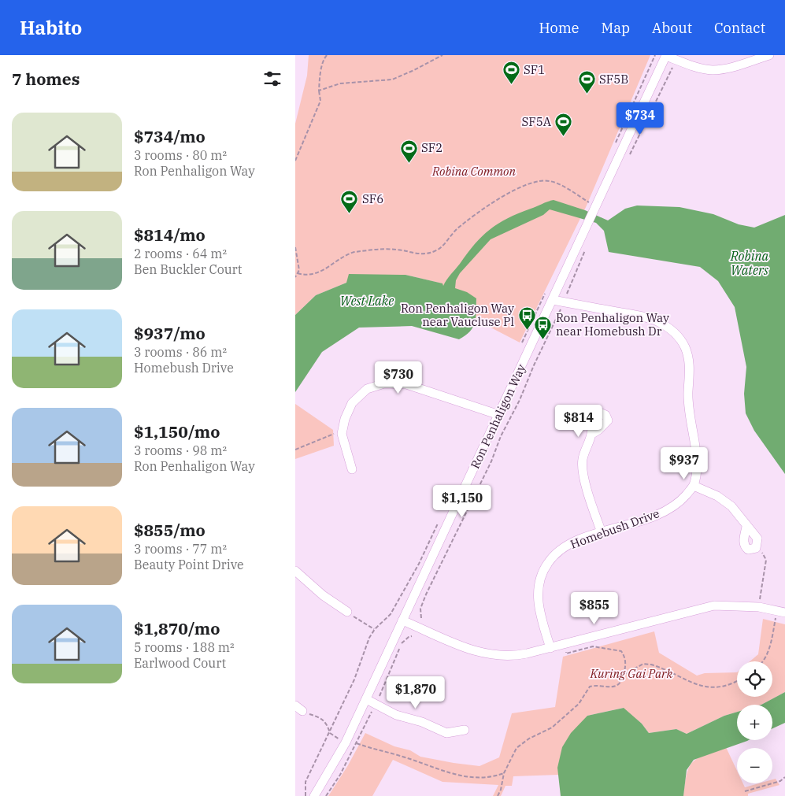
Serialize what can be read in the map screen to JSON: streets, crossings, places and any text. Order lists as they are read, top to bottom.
{
  "streets": {
    "street": ["Ron Penhaligon Way", "Homebush Drive"]
  },
  "water": ["Robina Waters", "West Lake"],
  "parks": ["Robina Common", "Kuring Gai Park"],
  "places": {
    "sports": [
      "SF1",
      "SF5B",
      "SF5A",
      "SF2",
      "SF6"
    ],
    "bus stop": ["Ron Penhaligon Way near Vaucluse Pl", "Ron Penhaligon Way near Homebush Dr"]
  },
  "page": {
    "header": "Habito",
    "nav": [
      "Home",
      "Map",
      "About",
      "Contact"
    ],
    "heading": "7 homes",
    "list": [
      {
        "name": "$734/mo",
        "note": "3 rooms · 80 m² · Ron Penhaligon Way"
      },
      {
        "name": "$814/mo",
        "note": "2 rooms · 64 m² · Ben Buckler Court"
      },
      {
        "name": "$937/mo",
        "note": "3 rooms · 86 m² · Homebush Drive"
      },
      {
        "name": "$1,150/mo",
        "note": "3 rooms · 98 m² · Ron Penhaligon Way"
      },
      {
        "name": "$855/mo",
        "note": "3 rooms · 77 m² · Beauty Point Drive"
      },
      {
        "name": "$1,870/mo",
        "note": "5 rooms · 188 m² · Earlwood Court"
      }
    ],
    "price": [
      "$734",
      "$730",
      "$814",
      "$937",
      "$1,150",
      "$855",
      "$1,870"
    ],
    "map_buttons": ["+", "−"]
  }
}
